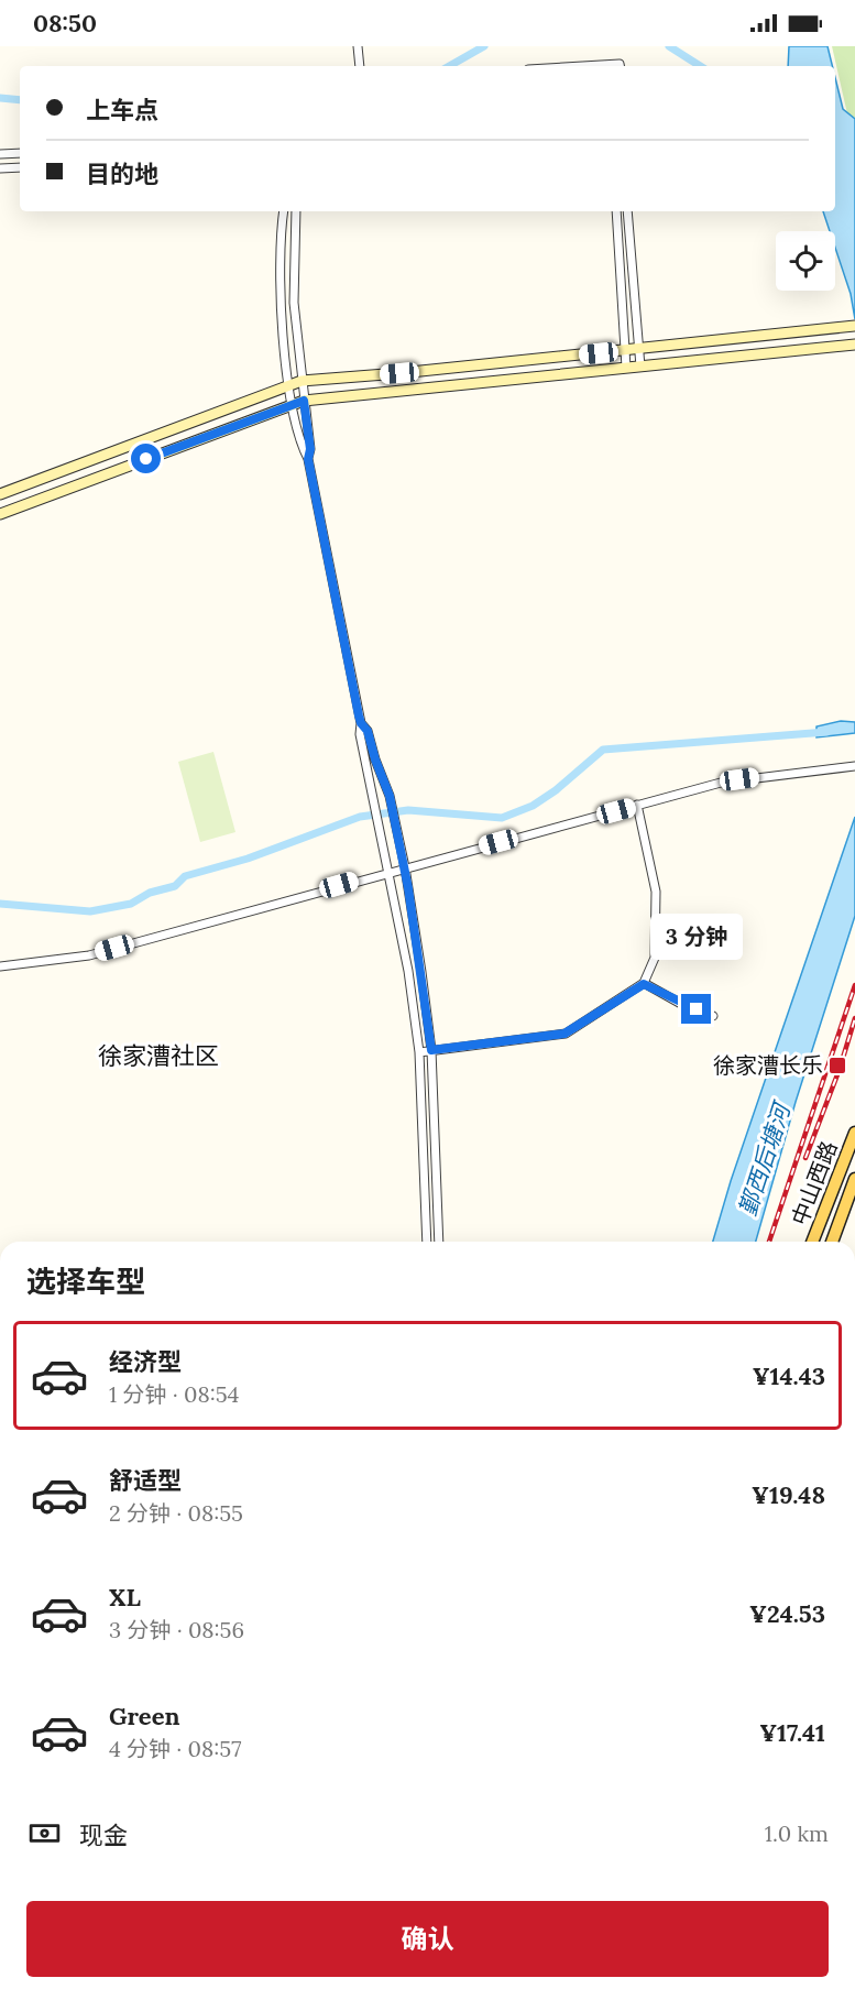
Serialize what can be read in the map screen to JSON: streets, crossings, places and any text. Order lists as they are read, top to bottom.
{
  "streets": {
    "main road": ["中山西路"]
  },
  "districts": ["徐家漕社区"],
  "water": ["鄞西后塘河"],
  "places": {
    "transit": ["徐家漕长乐"]
  },
  "page": {
    "status": "08:50",
    "banner": ["上车点", "目的地"],
    "bubble": "3 分钟",
    "heading": "选择车型",
    "list": [
      {
        "name": "经济型",
        "note": "1 分钟 · 08:54",
        "value": "¥14.43"
      },
      {
        "name": "舒适型",
        "note": "2 分钟 · 08:55",
        "value": "¥19.48"
      },
      {
        "name": "XL",
        "note": "3 分钟 · 08:56",
        "value": "¥24.53"
      },
      {
        "name": "Green",
        "note": "4 分钟 · 08:57",
        "value": "¥17.41"
      }
    ],
    "pay": ["现金", "1.0 km"],
    "buttons": "确认"
  }
}
